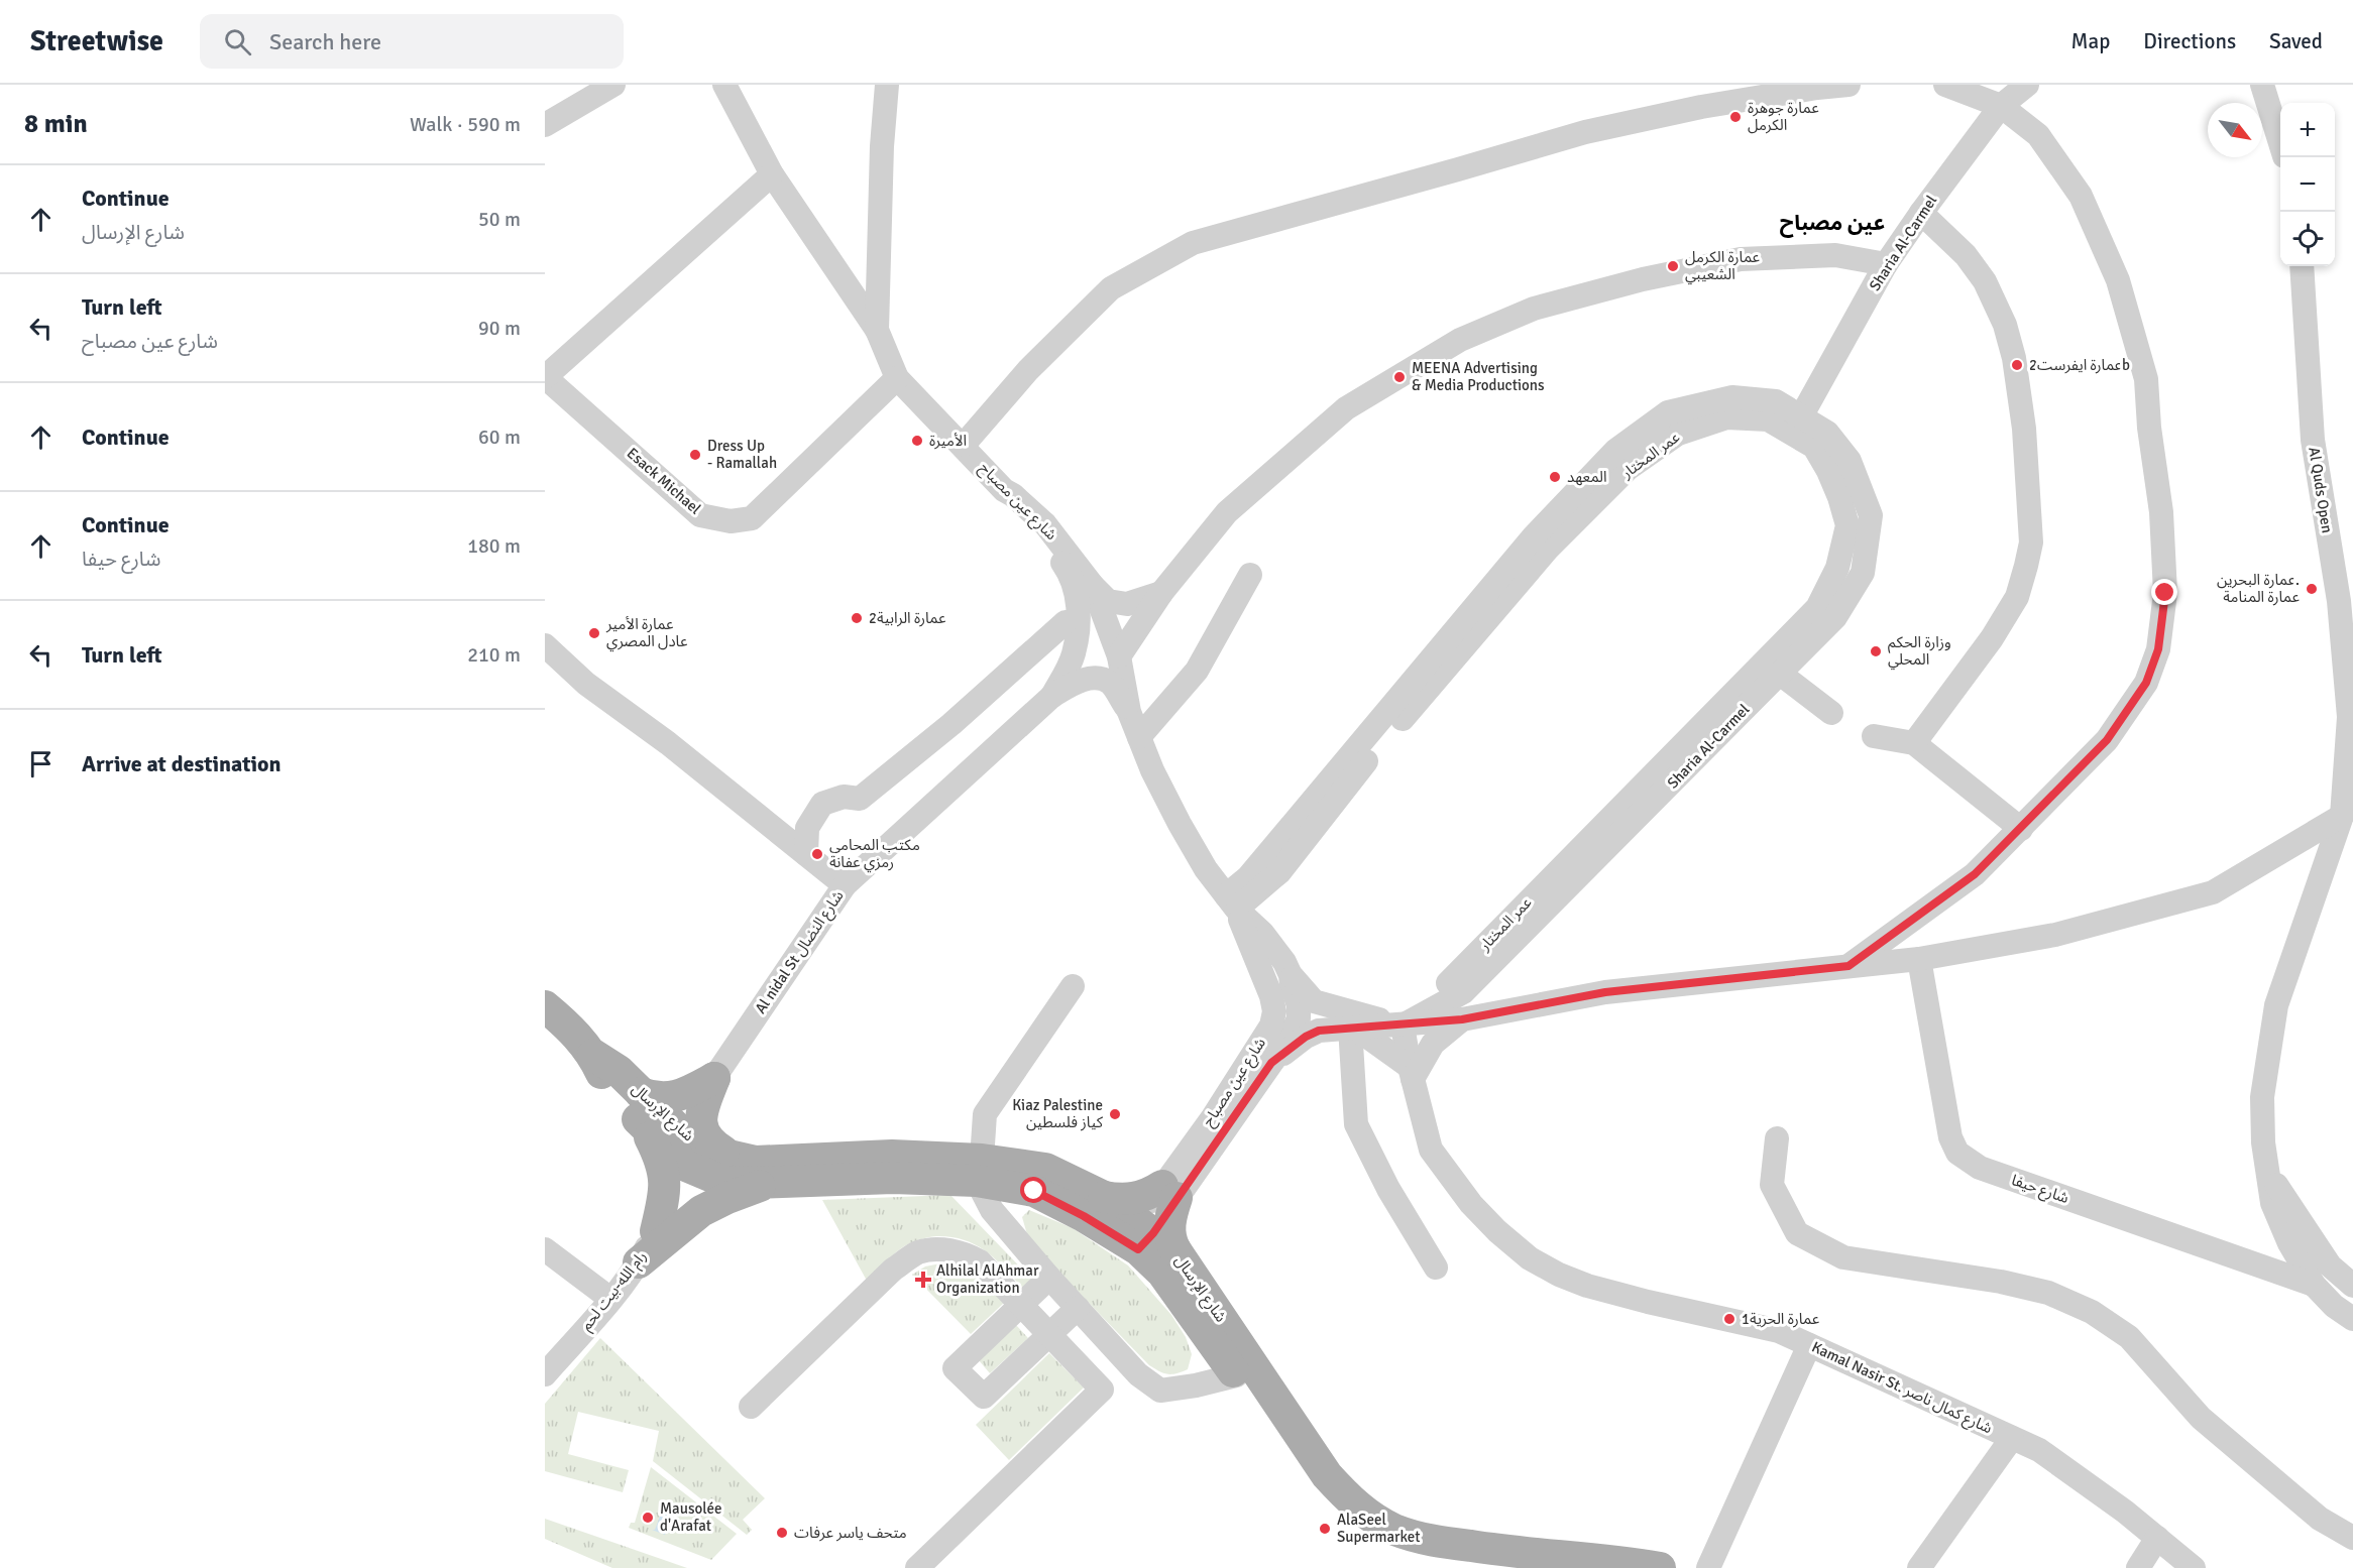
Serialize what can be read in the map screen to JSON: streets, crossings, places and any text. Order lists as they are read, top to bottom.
{
  "streets": {
    "main road": ["شارع الإرسال"],
    "street": [
      "Sharia Al-Carmel",
      "عمر المختار",
      "Esack Michael",
      "Al Quds Open",
      "شارع عين مصباح",
      "Al nidal St شارع النضال",
      "شارع حيفا",
      "رام الله-بيت لحم",
      "Kamal Nasir St. شارع كمال ناصر"
    ]
  },
  "crossings": [
    ["Sharia Al-Carmel", "عمر المختار"],
    ["Sharia Al-Carmel", "شارع عين مصباح"],
    ["Sharia Al-Carmel", "Kamal Nasir St. شارع كمال ناصر"],
    ["عمر المختار", "شارع عين مصباح"],
    ["عمر المختار", "Kamal Nasir St. شارع كمال ناصر"],
    ["Esack Michael", "شارع عين مصباح"],
    ["Al Quds Open", "شارع حيفا"],
    ["شارع عين مصباح", "شارع الإرسال"],
    ["Al nidal St شارع النضال", "شارع الإرسال"],
    ["شارع الإرسال", "رام الله-بيت لحم"]
  ],
  "districts": ["عين مصباح"],
  "places": {
    "other": [
      "عمارة جوهرة الكرمل",
      "عمارة الكرمل الشعيبي",
      "عمارة ايفرست2b",
      "MEENA Advertising & Media Productions",
      "الأميرة",
      "Dress Up - Ramallah",
      "المعهد",
      "عمارة البحرين. عمارة المنامة",
      "عمارة الرابية2",
      "عمارة الأمير عادل المصري",
      "وزارة الحكم المحلي",
      "مكتب المحامي رمزي عفانة",
      "Kiaz Palestine كياز فلسطين",
      "عمارة الحرية1",
      "Mausolée d'Arafat",
      "AlaSeel Supermarket",
      "متحف ياسر عرفات"
    ],
    "health": ["Alhilal AlAhmar Organization"]
  },
  "north": "bottom right",
  "page": {
    "header": "Streetwise",
    "search": "Search here",
    "nav": ["Map", "Directions", "Saved"],
    "heading": ["8 min", "Walk · 590 m"],
    "map_buttons": ["+", "−"],
    "list": [
      ["Continue", "شارع الإرسال", "50 m"],
      ["Turn left", "شارع عين مصباح", "90 m"],
      ["Continue", "60 m"],
      ["Continue", "شارع حيفا", "180 m"],
      ["Turn left", "210 m"],
      "Arrive at destination"
    ]
  }
}
